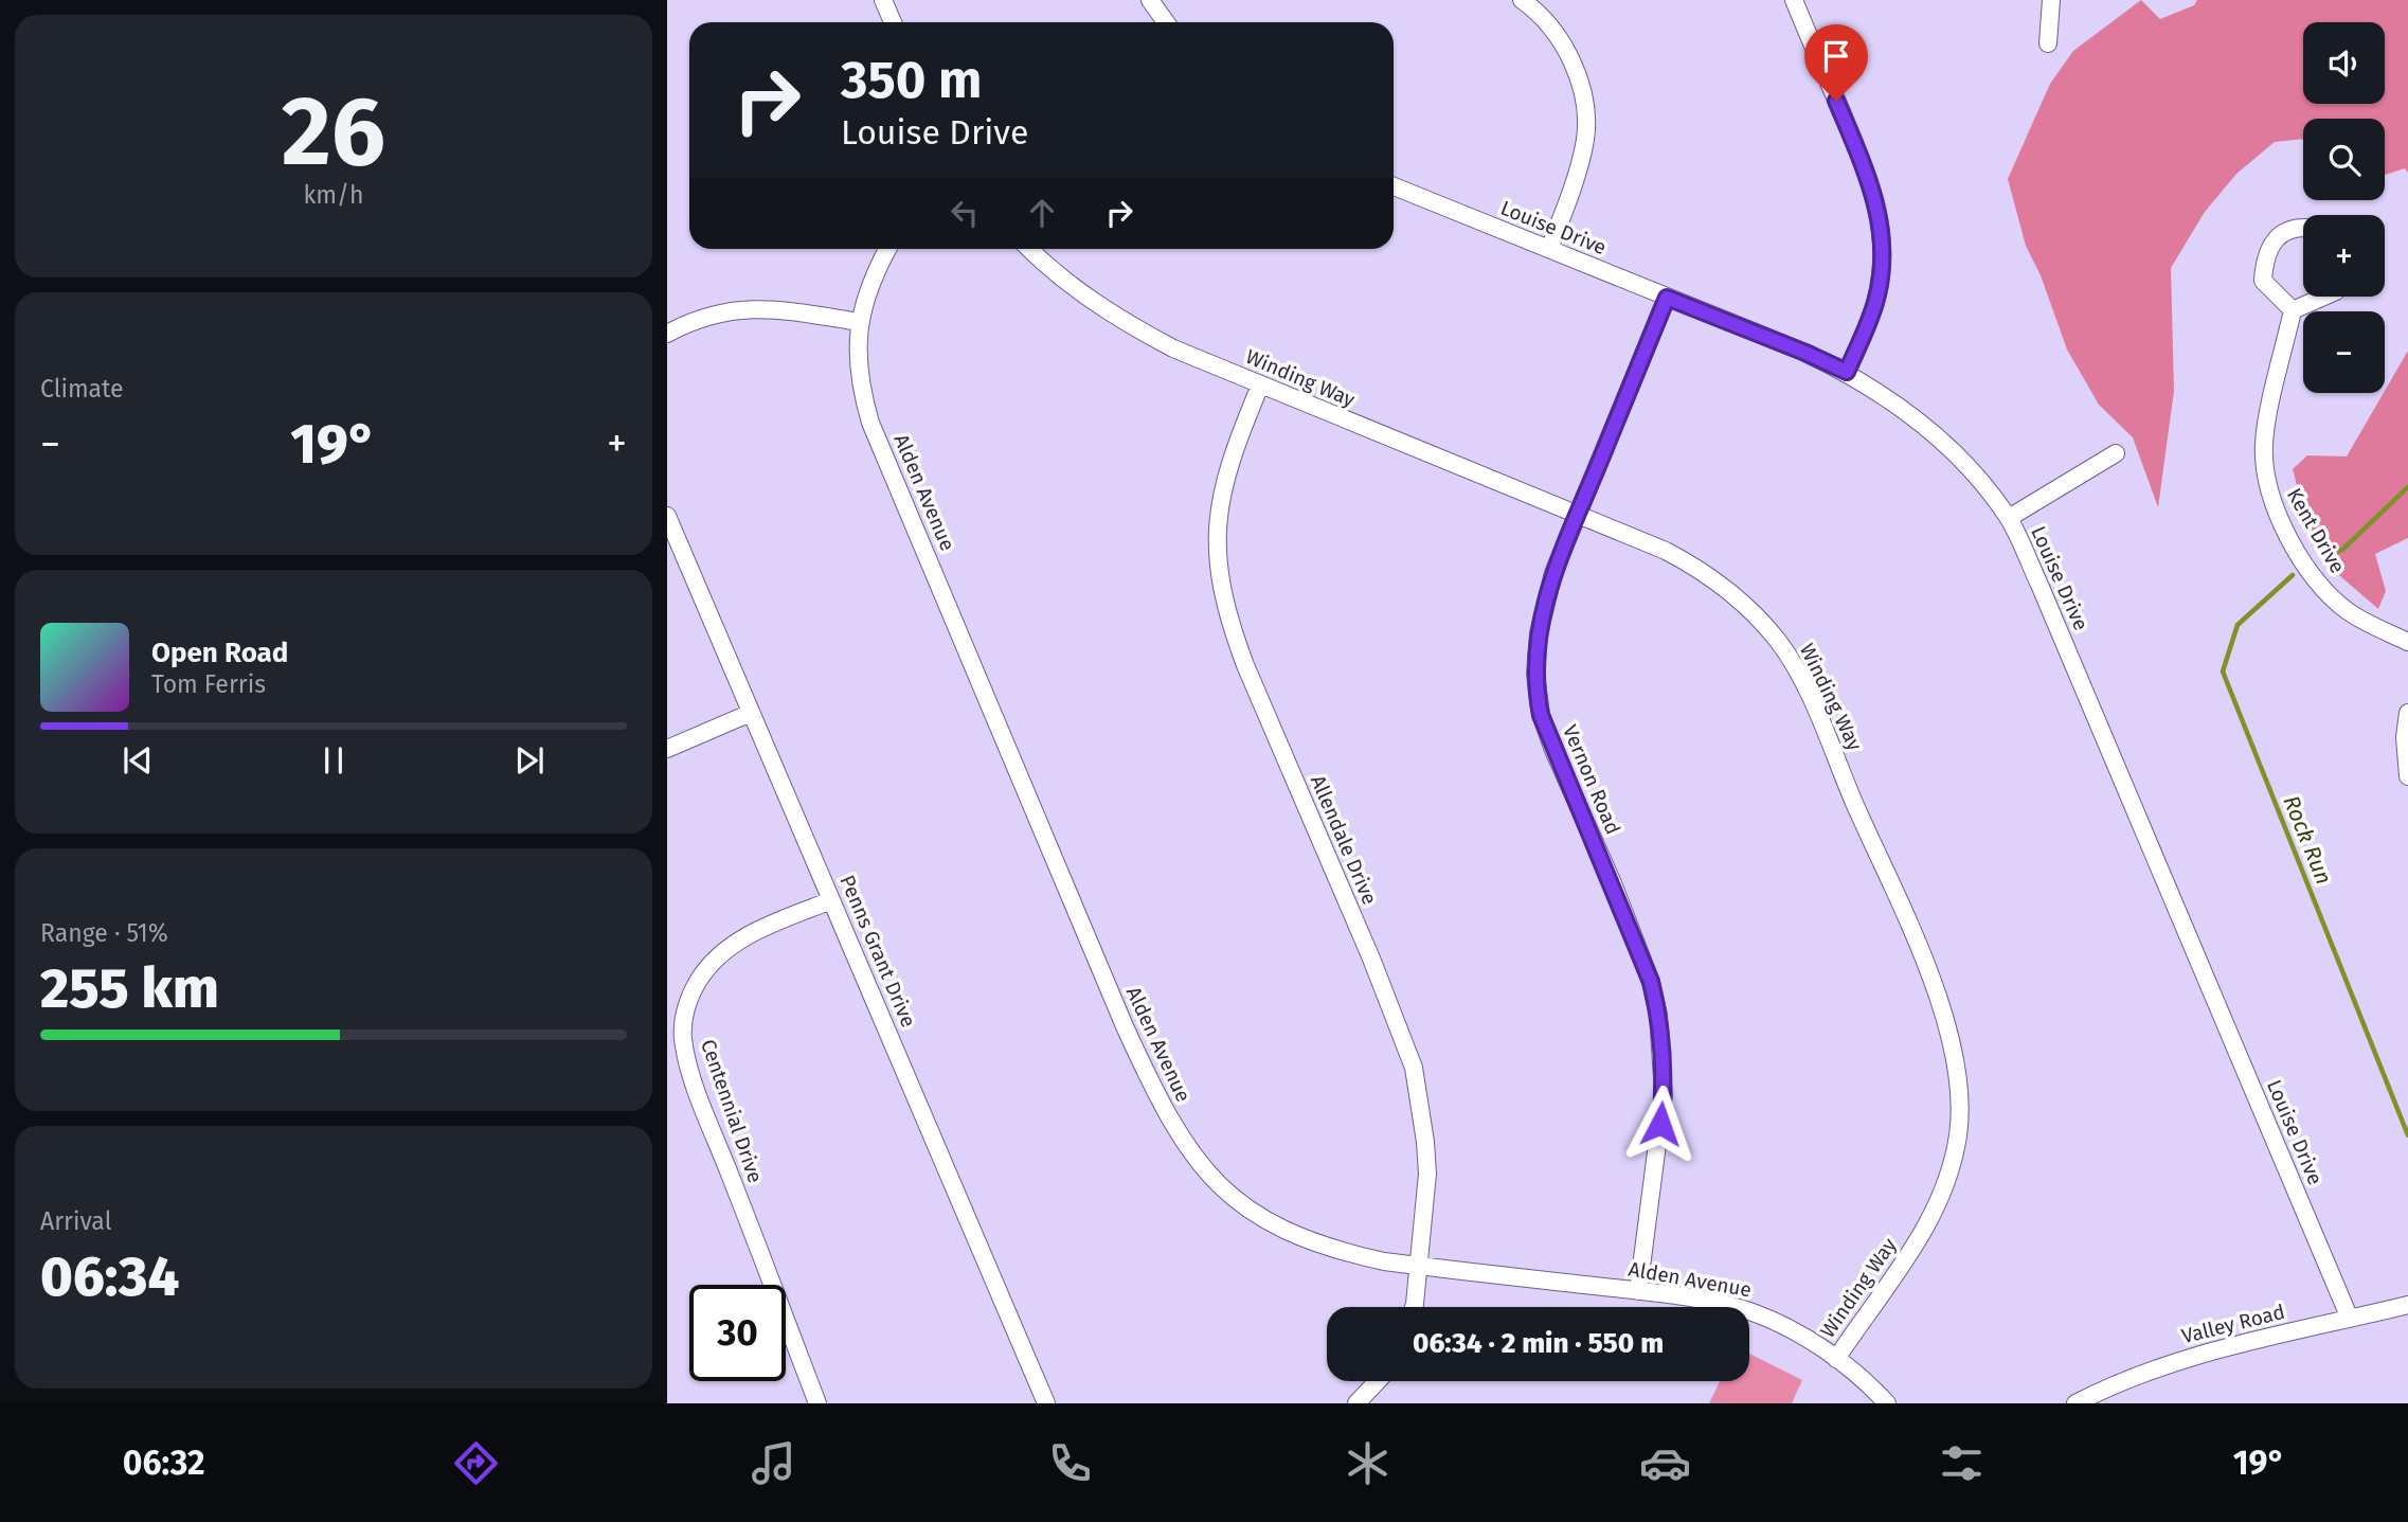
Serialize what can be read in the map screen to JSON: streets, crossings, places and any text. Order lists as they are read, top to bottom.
{
  "streets": {
    "street": [
      "Louise Drive",
      "Winding Way",
      "Alden Avenue",
      "Kent Drive",
      "Vernon Road",
      "Allendale Drive",
      "Penns Grant Drive",
      "Centennial Drive",
      "Valley Road"
    ]
  },
  "crossings": [
    ["Louise Drive", "Vernon Road"],
    ["Louise Drive", "Valley Road"],
    ["Winding Way", "Alden Avenue"],
    ["Winding Way", "Vernon Road"],
    ["Winding Way", "Allendale Drive"],
    ["Alden Avenue", "Vernon Road"],
    ["Alden Avenue", "Allendale Drive"],
    ["Penns Grant Drive", "Centennial Drive"]
  ],
  "water": ["Rock Run"],
  "page": {
    "tile": [
      ["26", "km/h"],
      "Climate",
      ["Range · 51%", "255 km"],
      ["Arrival", "06:34"]
    ],
    "map_buttons": ["+", "−"],
    "turn": ["350 m", "Louise Drive"],
    "heat": ["−", "19°", "+"],
    "song": ["Open Road", "Tom Ferris"],
    "limit": "30",
    "trip": "06:34 · 2 min · 550 m",
    "tabs": ["06:32", "19°"]
  }
}
